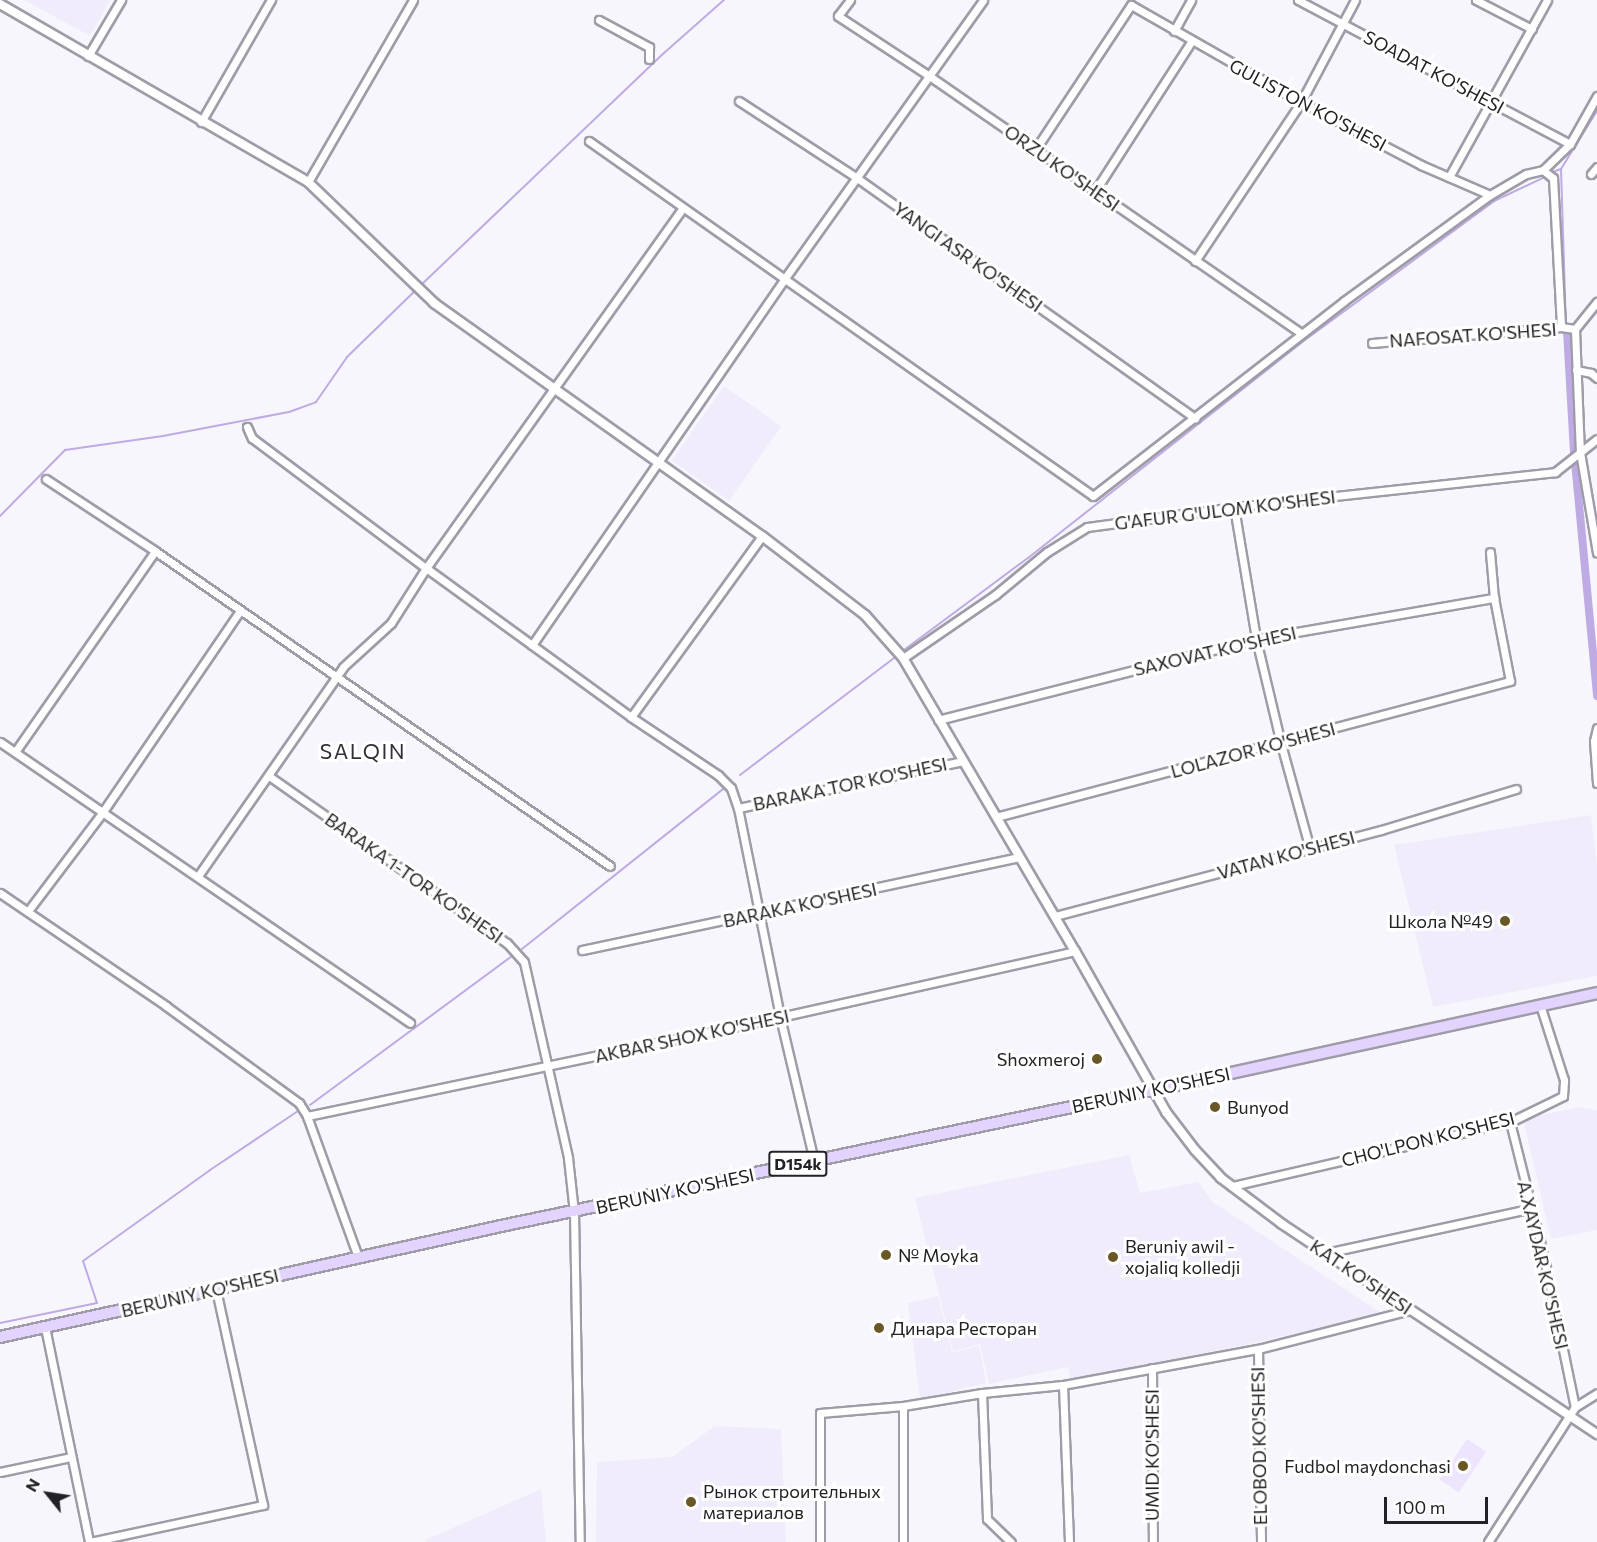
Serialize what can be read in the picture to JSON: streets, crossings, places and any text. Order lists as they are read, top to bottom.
{
  "streets": {
    "main road": ["BERUNIY KO'SHESI", "D154k"],
    "street": [
      "SOADAT KO'SHESI",
      "GULISTON KO'SHESI",
      "ORZU KO'SHESI",
      "YANGI ASR KO'SHESI",
      "NAFOSAT KO'SHESI",
      "G'AFUR G'ULOM KO'SHESI",
      "SAXOVAT KO'SHESI",
      "LOLAZOR KO'SHESI",
      "BARAKA TOR KO'SHESI",
      "VATAN KO'SHESI",
      "BARAKA 1-TOR KO'SHESI",
      "BARAKA KO'SHESI",
      "AKBAR SHOX KO'SHESI",
      "CHO'LPON KO'SHESI",
      "A.XAYDAR KO'SHESI",
      "KAT KO'SHESI",
      "ELOBOD KO'SHESI",
      "UMID KO'SHESI"
    ]
  },
  "crossings": [
    ["GULISTON KO'SHESI", "ORZU KO'SHESI"],
    ["G'AFUR G'ULOM KO'SHESI", "KAT KO'SHESI"],
    ["SAXOVAT KO'SHESI", "LOLAZOR KO'SHESI"],
    ["SAXOVAT KO'SHESI", "KAT KO'SHESI"],
    ["LOLAZOR KO'SHESI", "KAT KO'SHESI"],
    ["BARAKA TOR KO'SHESI", "KAT KO'SHESI"],
    ["VATAN KO'SHESI", "KAT KO'SHESI"],
    ["BARAKA 1-TOR KO'SHESI", "AKBAR SHOX KO'SHESI"],
    ["BARAKA 1-TOR KO'SHESI", "BERUNIY KO'SHESI"],
    ["BARAKA KO'SHESI", "KAT KO'SHESI"],
    ["AKBAR SHOX KO'SHESI", "KAT KO'SHESI"],
    ["BERUNIY KO'SHESI", "CHO'LPON KO'SHESI"],
    ["BERUNIY KO'SHESI", "KAT KO'SHESI"],
    ["CHO'LPON KO'SHESI", "A.XAYDAR KO'SHESI"],
    ["CHO'LPON KO'SHESI", "KAT KO'SHESI"]
  ],
  "districts": ["SALQIN"],
  "places": [
    "Школа №49",
    "Shoxmeroj",
    "Bunyod",
    "№ Moyka",
    "Beruniy awil - xojaliq kolledji",
    "Динара Ресторан",
    "Fudbol maydonchasi",
    "Рынок строительных материалов"
  ],
  "scale_bar": "100 m",
  "north": "top left"
}
